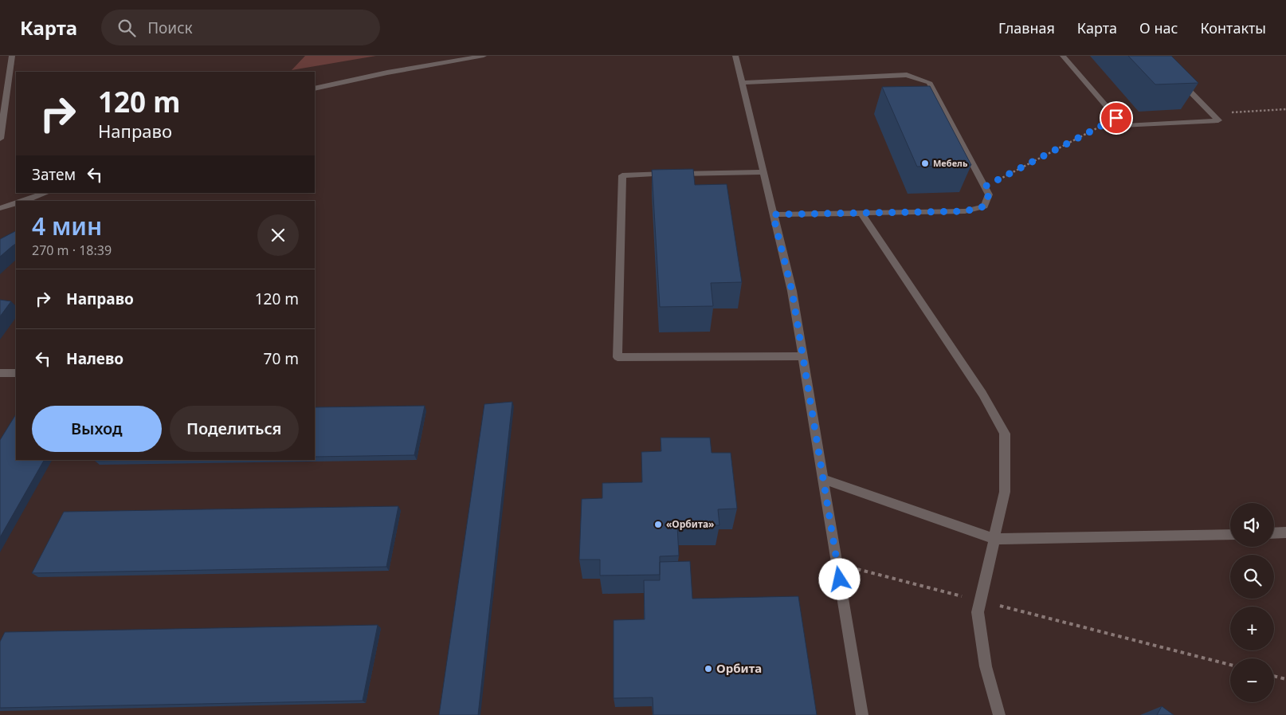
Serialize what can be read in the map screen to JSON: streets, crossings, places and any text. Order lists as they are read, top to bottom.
{
  "places": ["Мебель", "«Орбита»", "Орбита"],
  "page": {
    "header": "Карта",
    "search": "Поиск",
    "nav": [
      "Главная",
      "Карта",
      "О нас",
      "Контакты"
    ],
    "turn": ["120 m", "Направо"],
    "then": "Затем",
    "heading": ["4 мин", "270 m · 18:39"],
    "list": [
      {
        "name": "Направо",
        "value": "120 m"
      },
      {
        "name": "Налево",
        "value": "70 m"
      }
    ],
    "buttons": ["Выход", "Поделиться"],
    "map_buttons": ["+", "−"]
  }
}
